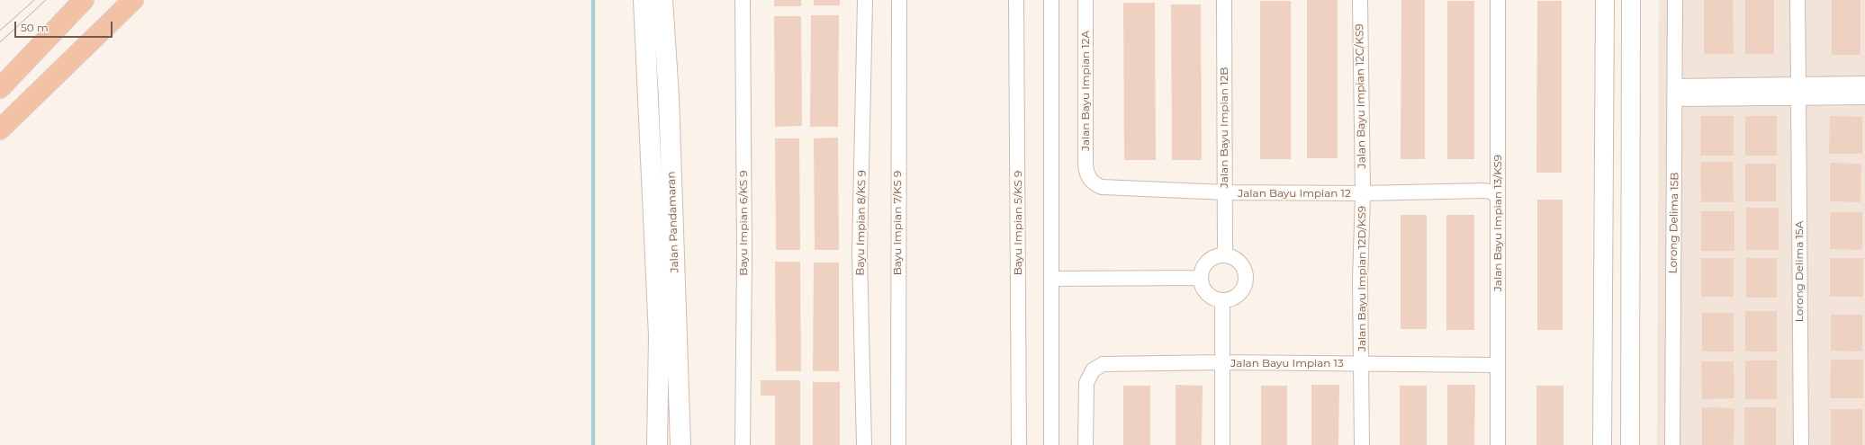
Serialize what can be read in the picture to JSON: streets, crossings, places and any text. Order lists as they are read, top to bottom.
{
  "streets": {
    "main road": ["Jalan Pandamaran"],
    "street": [
      "Jalan Bayu Impian 12A",
      "Jalan Bayu Impian 12C/KS9",
      "Jalan Bayu Impian 12B",
      "Jalan Bayu Impian 12",
      "Bayu Impian 6/KS 9",
      "Bayu Impian 8/KS 9",
      "Bayu Impian 7/KS 9",
      "Bayu Impian 5/KS 9",
      "Jalan Bayu Impian 13/KS9",
      "Lorong Delima 15B",
      "Lorong Delima 15A",
      "Jalan Bayu Impian 12D/KS9",
      "Jalan Bayu Impian 13"
    ]
  },
  "crossings": [
    ["Jalan Bayu Impian 12A", "Jalan Bayu Impian 12"],
    ["Jalan Bayu Impian 12C/KS9", "Jalan Bayu Impian 12"],
    ["Jalan Bayu Impian 12C/KS9", "Jalan Bayu Impian 12D/KS9"],
    ["Jalan Bayu Impian 12B", "Jalan Bayu Impian 12"],
    ["Jalan Bayu Impian 12", "Jalan Bayu Impian 13/KS9"],
    ["Jalan Bayu Impian 12", "Jalan Bayu Impian 12D/KS9"],
    ["Jalan Bayu Impian 13/KS9", "Jalan Bayu Impian 13"],
    ["Jalan Bayu Impian 12D/KS9", "Jalan Bayu Impian 13"]
  ],
  "scale_bar": "50 m"
}
